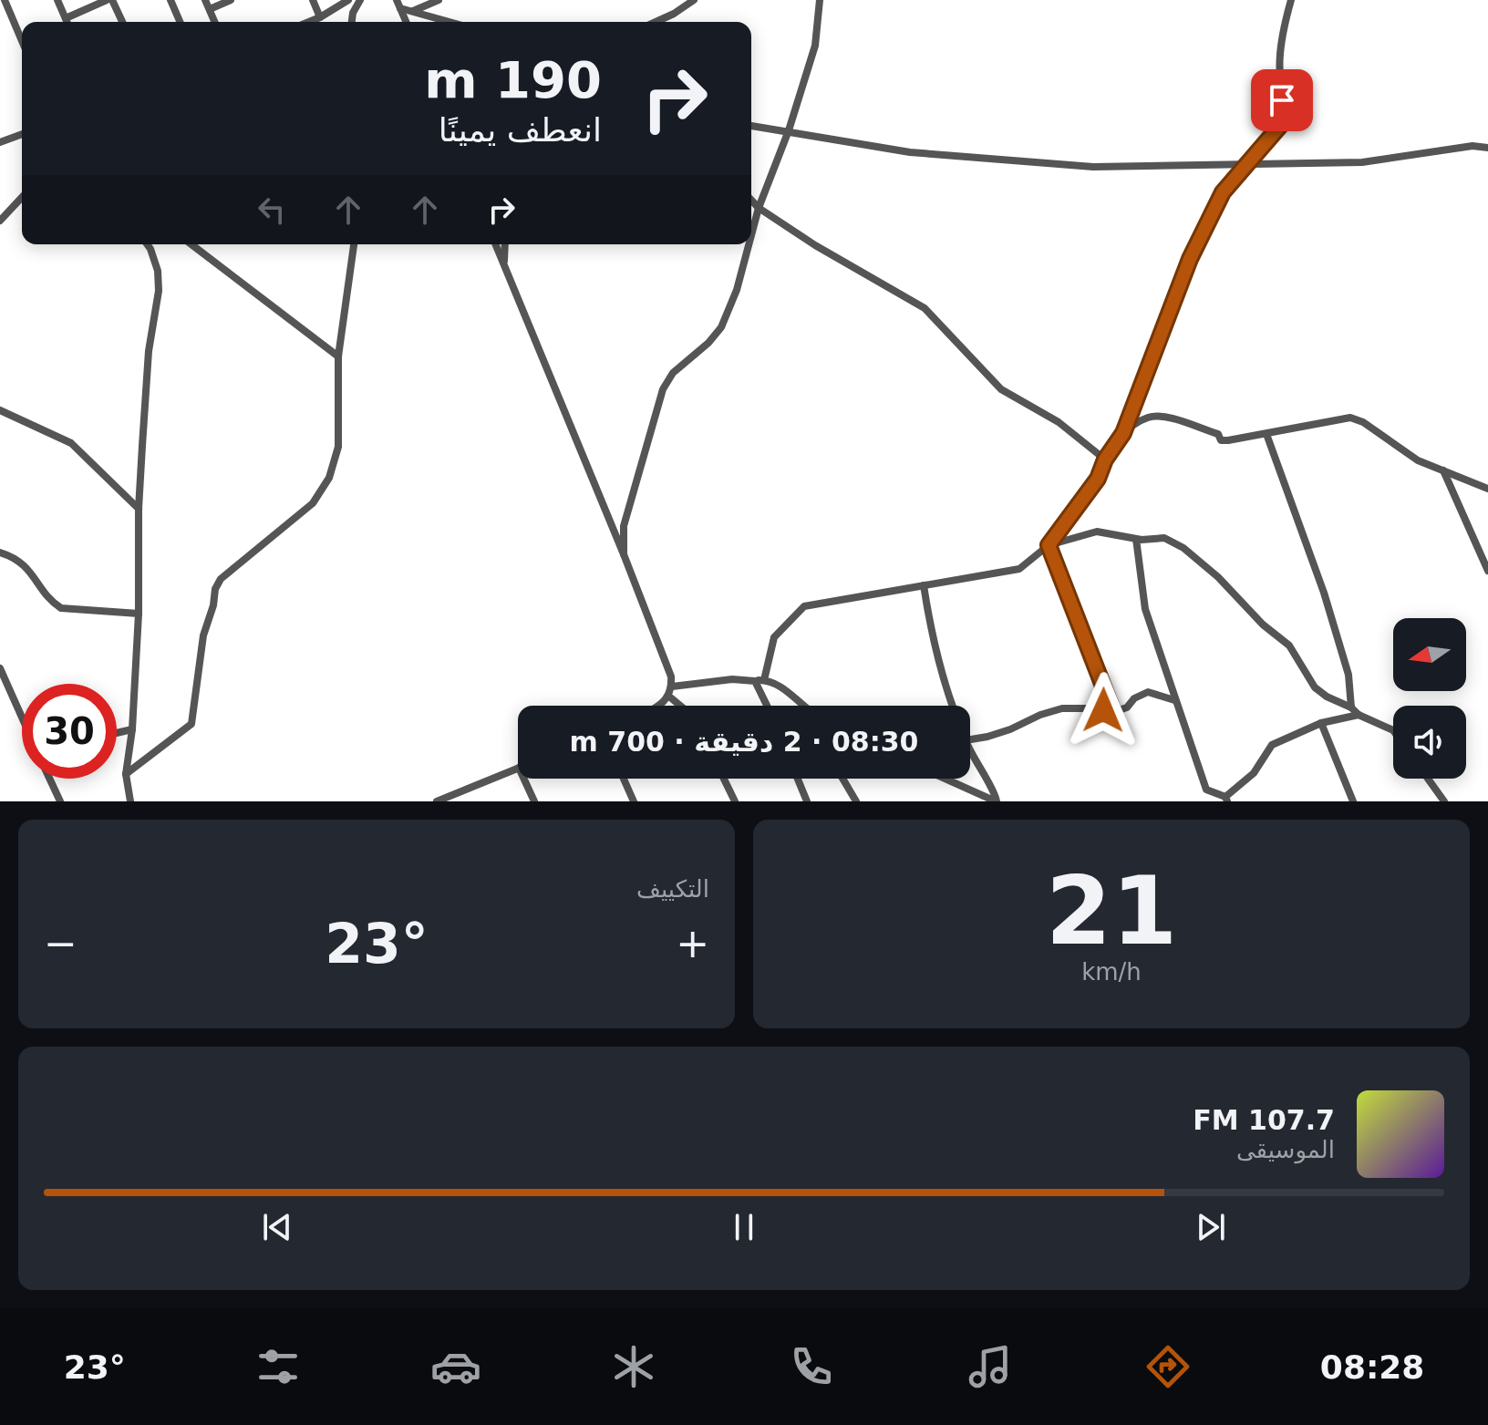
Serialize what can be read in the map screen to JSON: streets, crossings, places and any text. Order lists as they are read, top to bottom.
{
  "north": "left",
  "page": {
    "turn": ["190 m", "انعطف يمينًا"],
    "limit": "30",
    "trip": "08:30 · 2 دقيقة · 700 m",
    "tile": [
      ["21", "km/h"],
      "التكييف"
    ],
    "heat": ["−", "23°", "+"],
    "song": ["107.7 FM", "الموسيقى"],
    "tabs": ["08:28", "23°"]
  }
}
